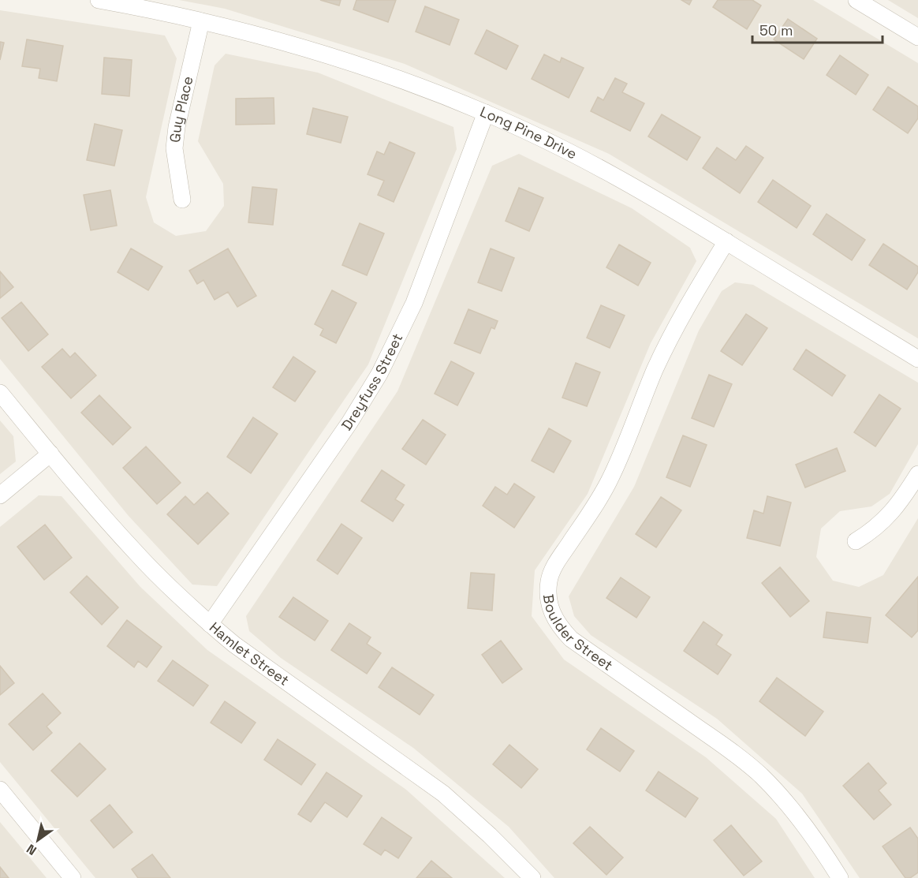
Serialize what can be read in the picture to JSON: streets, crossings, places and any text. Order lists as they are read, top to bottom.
{
  "streets": {
    "street": [
      "Guy Place",
      "Long Pine Drive",
      "Dreyfuss Street",
      "Boulder Street",
      "Hamlet Street"
    ]
  },
  "crossings": [
    ["Guy Place", "Long Pine Drive"],
    ["Long Pine Drive", "Dreyfuss Street"],
    ["Long Pine Drive", "Boulder Street"],
    ["Dreyfuss Street", "Hamlet Street"]
  ],
  "scale_bar": "50 m",
  "north": "bottom left"
}
